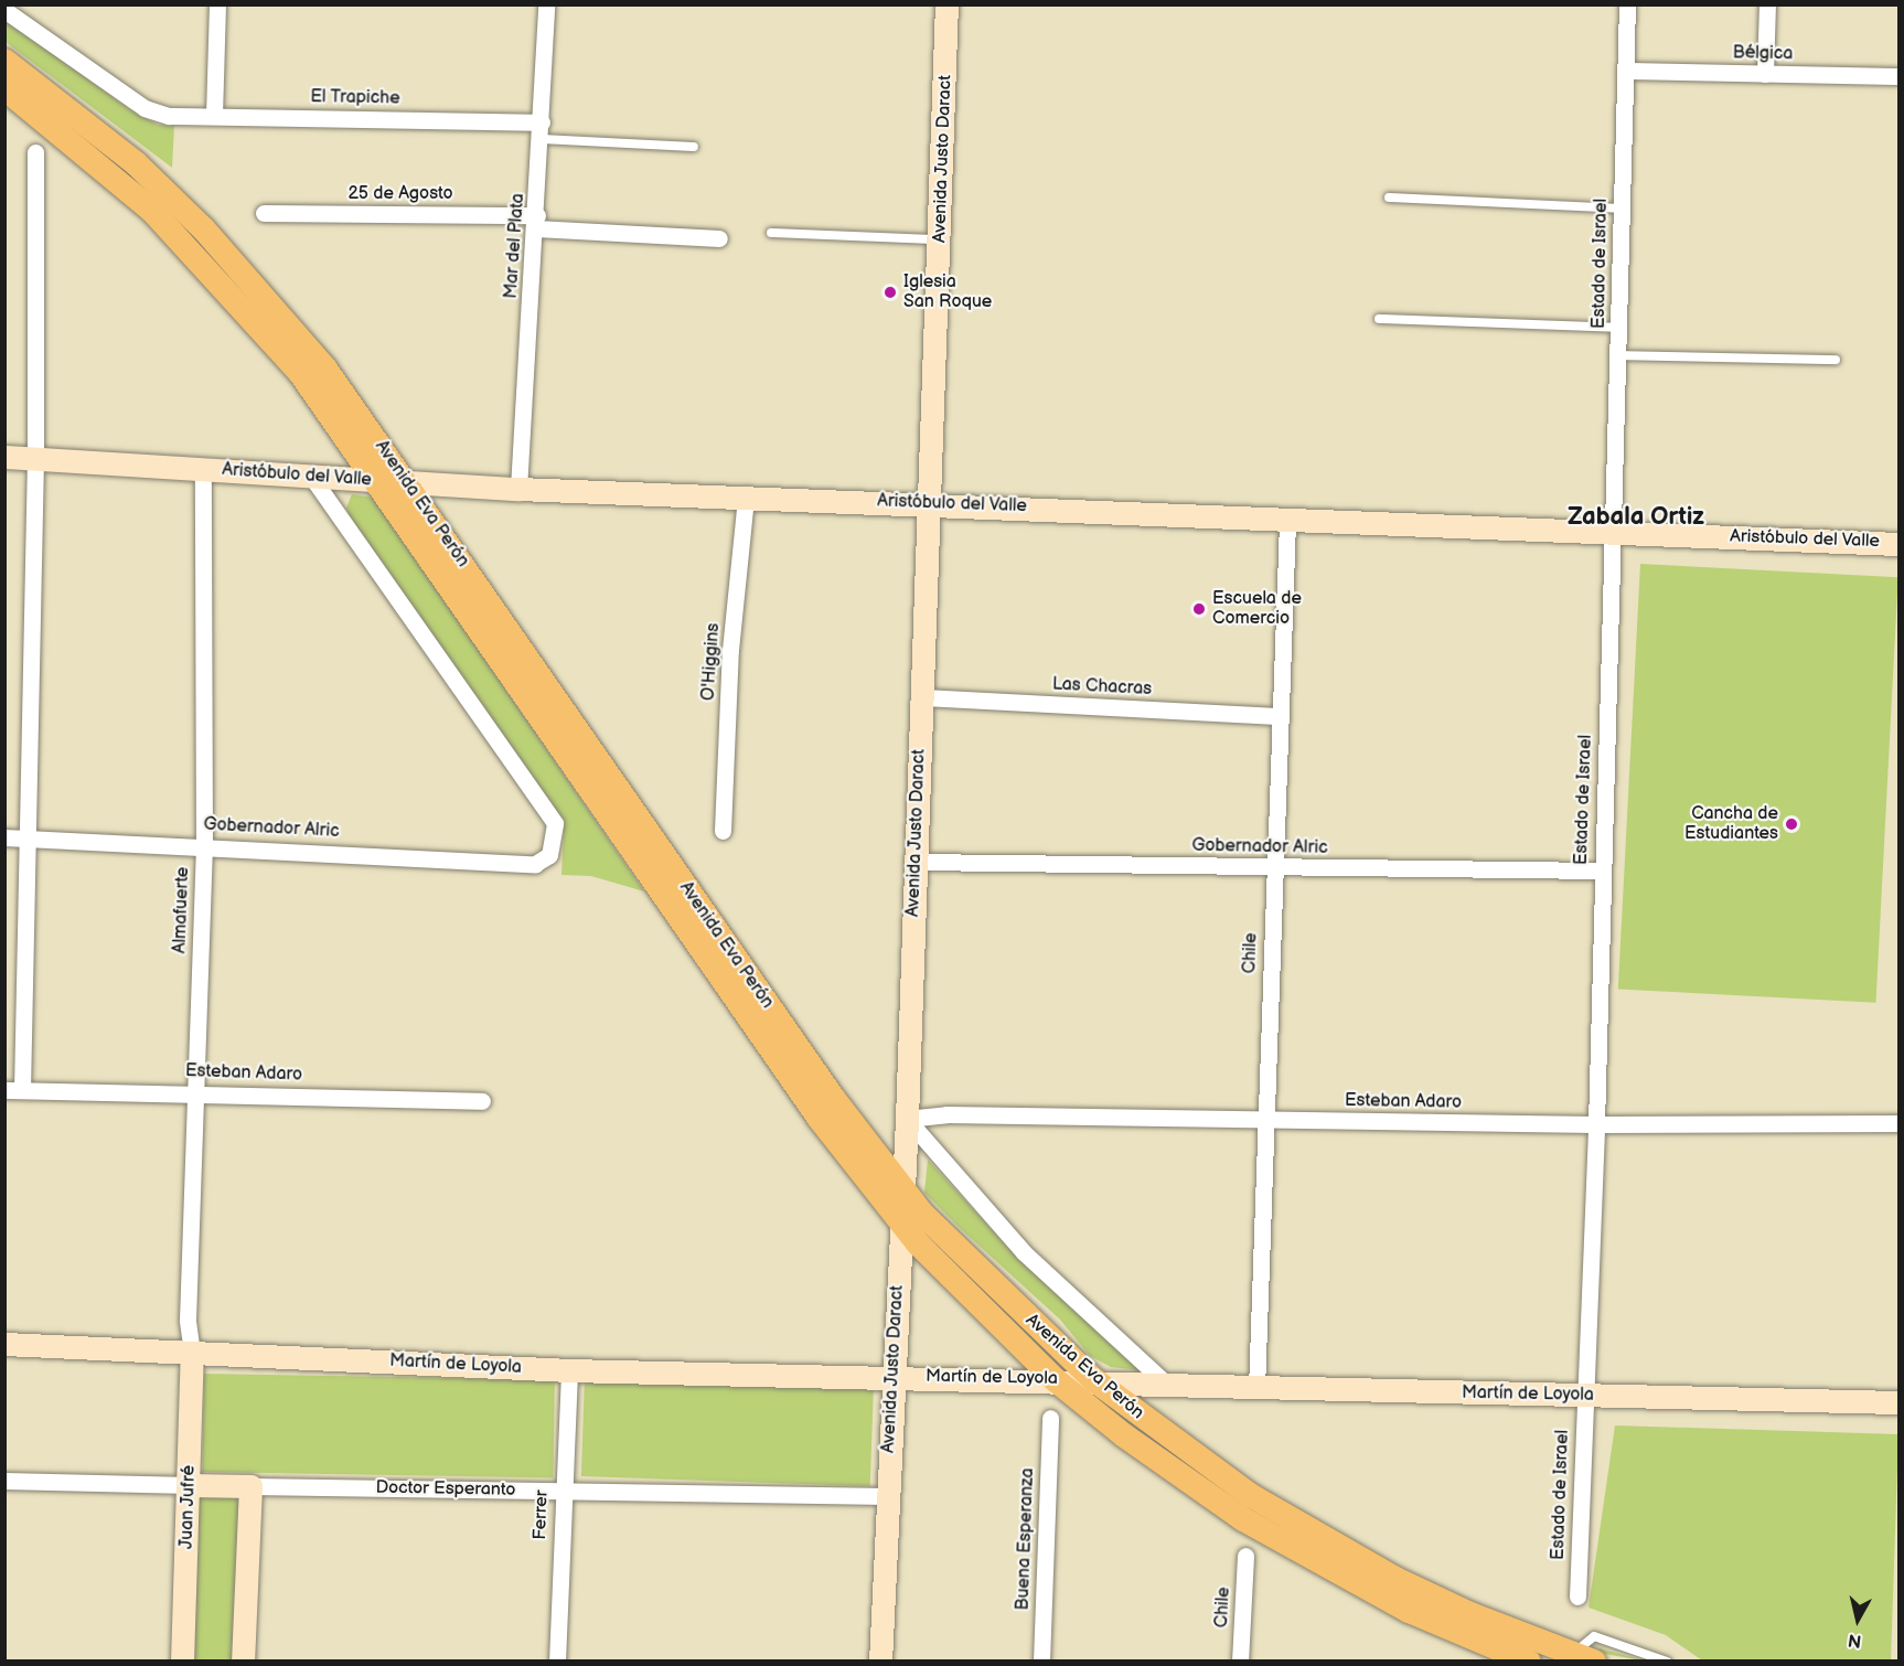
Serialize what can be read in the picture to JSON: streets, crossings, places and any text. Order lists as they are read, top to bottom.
{
  "streets": {
    "main road": [
      "Avenida Justo Daract",
      "Aristóbulo del Valle",
      "Avenida Eva Perón",
      "Martín de Loyola",
      "Doctor Esperanto",
      "Juan Jufré"
    ],
    "street": [
      "Bélgica",
      "El Trapiche",
      "25 de Agosto",
      "Mar del Plata",
      "Estado de Israel",
      "O'Higgins",
      "Las Chacras",
      "Gobernador Alric",
      "Almafuerte",
      "Chile",
      "Esteban Adaro",
      "Ferrer",
      "Buena Esperanza"
    ]
  },
  "crossings": [
    ["Bélgica", "Estado de Israel"],
    ["El Trapiche", "Mar del Plata"],
    ["Avenida Justo Daract", "Aristóbulo del Valle"],
    ["Avenida Justo Daract", "Avenida Eva Perón"],
    ["Avenida Justo Daract", "Las Chacras"],
    ["Avenida Justo Daract", "Gobernador Alric"],
    ["Avenida Justo Daract", "Esteban Adaro"],
    ["Avenida Justo Daract", "Martín de Loyola"],
    ["Avenida Justo Daract", "Doctor Esperanto"],
    ["25 de Agosto", "Mar del Plata"],
    ["Mar del Plata", "Aristóbulo del Valle"],
    ["Estado de Israel", "Aristóbulo del Valle"],
    ["Estado de Israel", "Gobernador Alric"],
    ["Estado de Israel", "Esteban Adaro"],
    ["Estado de Israel", "Martín de Loyola"],
    ["Aristóbulo del Valle", "Avenida Eva Perón"],
    ["Aristóbulo del Valle", "O'Higgins"],
    ["Aristóbulo del Valle", "Gobernador Alric"],
    ["Aristóbulo del Valle", "Almafuerte"],
    ["Aristóbulo del Valle", "Chile"],
    ["Avenida Eva Perón", "Martín de Loyola"],
    ["Las Chacras", "Chile"],
    ["Gobernador Alric", "Almafuerte"],
    ["Gobernador Alric", "Chile"],
    ["Almafuerte", "Esteban Adaro"],
    ["Almafuerte", "Martín de Loyola"],
    ["Almafuerte", "Juan Jufré"],
    ["Chile", "Esteban Adaro"],
    ["Chile", "Martín de Loyola"],
    ["Martín de Loyola", "Juan Jufré"],
    ["Martín de Loyola", "Ferrer"],
    ["Doctor Esperanto", "Juan Jufré"],
    ["Doctor Esperanto", "Ferrer"]
  ],
  "districts": ["Zabala Ortiz"],
  "places": ["Iglesia San Roque", "Escuela de Comercio", "Cancha de Estudiantes"],
  "north": "bottom"
}
